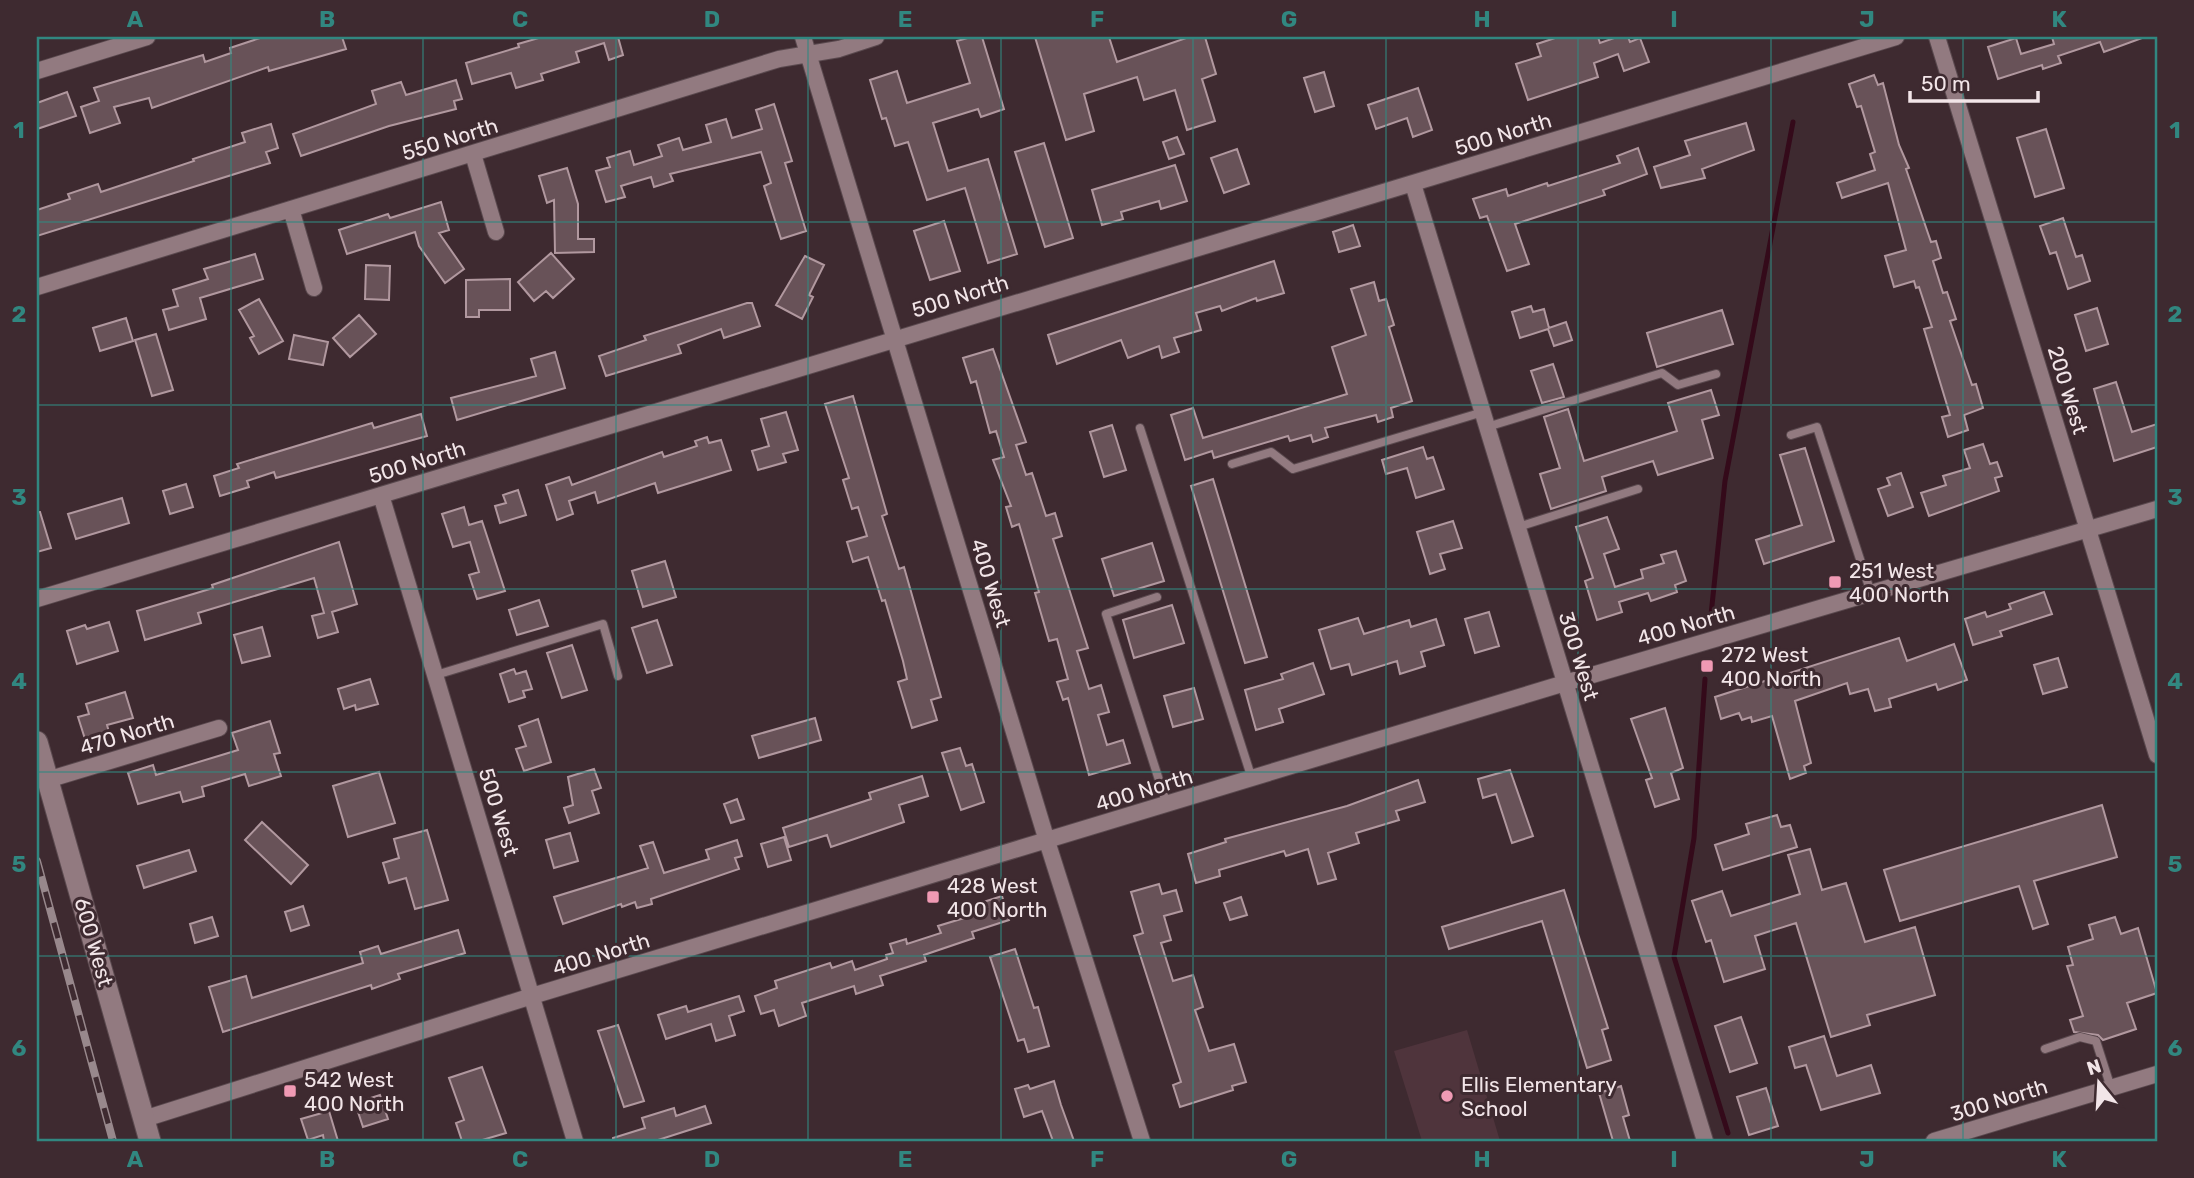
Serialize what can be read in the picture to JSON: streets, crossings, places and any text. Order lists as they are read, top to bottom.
{
  "streets": {
    "main road": ["600 West"],
    "street": [
      "500 North",
      "550 North",
      "200 West",
      "400 West",
      "400 North",
      "300 West",
      "470 North",
      "500 West",
      "300 North"
    ]
  },
  "crossings": [
    ["500 North", "400 West"],
    ["500 North", "300 West"],
    ["500 North", "500 West"],
    ["550 North", "400 West"],
    ["200 West", "400 North"],
    ["400 West", "400 North"],
    ["400 North", "300 West"],
    ["400 North", "500 West"],
    ["400 North", "600 West"],
    ["470 North", "600 West"]
  ],
  "places": {
    "transit": [
      "251 West 400 North",
      "272 West 400 North",
      "428 West 400 North",
      "542 West 400 North"
    ],
    "other": ["Ellis Elementary School"]
  },
  "scale_bar": "50 m",
  "north": "top",
  "grid": {
    "columns": [
      "A",
      "B",
      "C",
      "D",
      "E",
      "F",
      "G",
      "H",
      "I",
      "J",
      "K"
    ],
    "rows": [
      "1",
      "2",
      "3",
      "4",
      "5",
      "6"
    ]
  }
}
